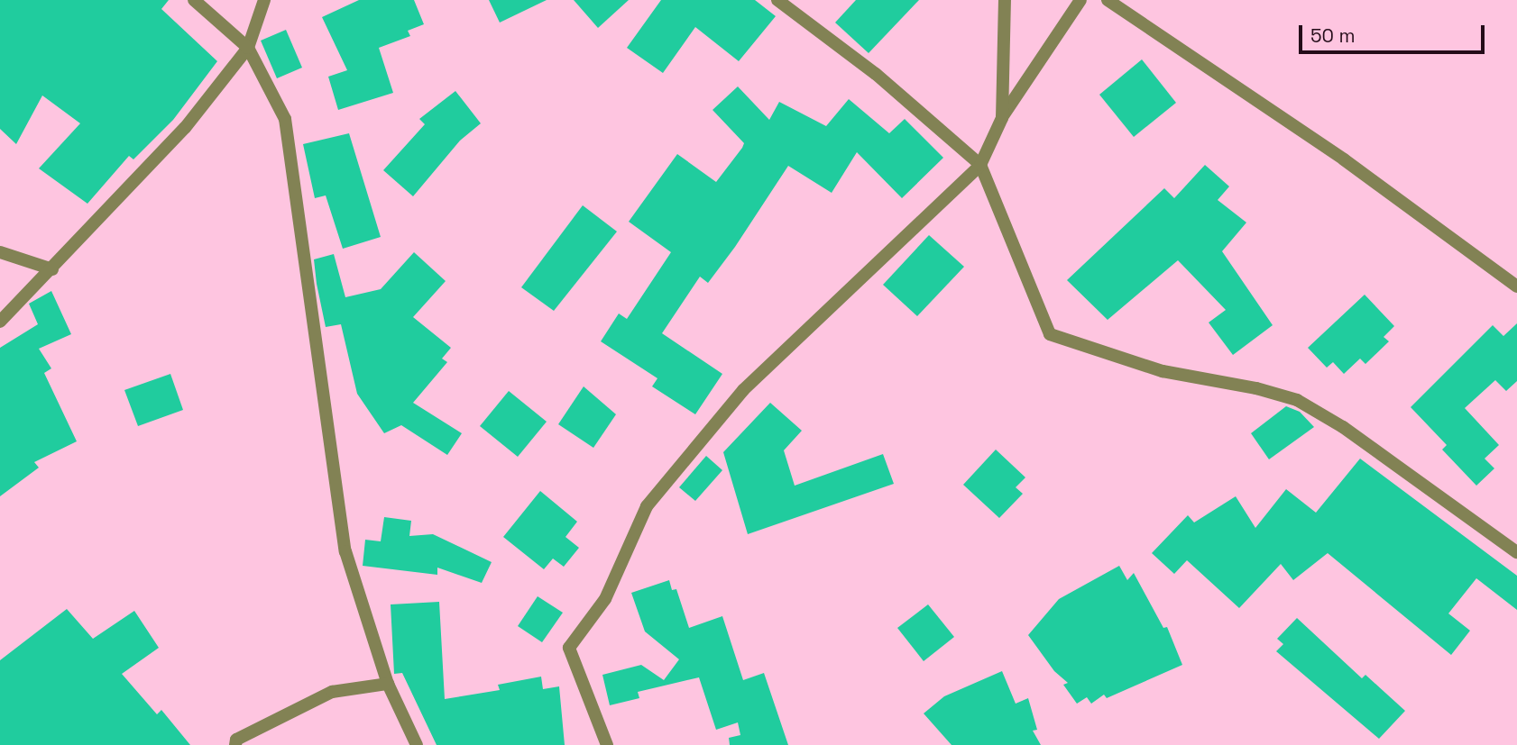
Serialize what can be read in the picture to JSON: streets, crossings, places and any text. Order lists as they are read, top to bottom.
{
  "scale_bar": "50 m"
}
